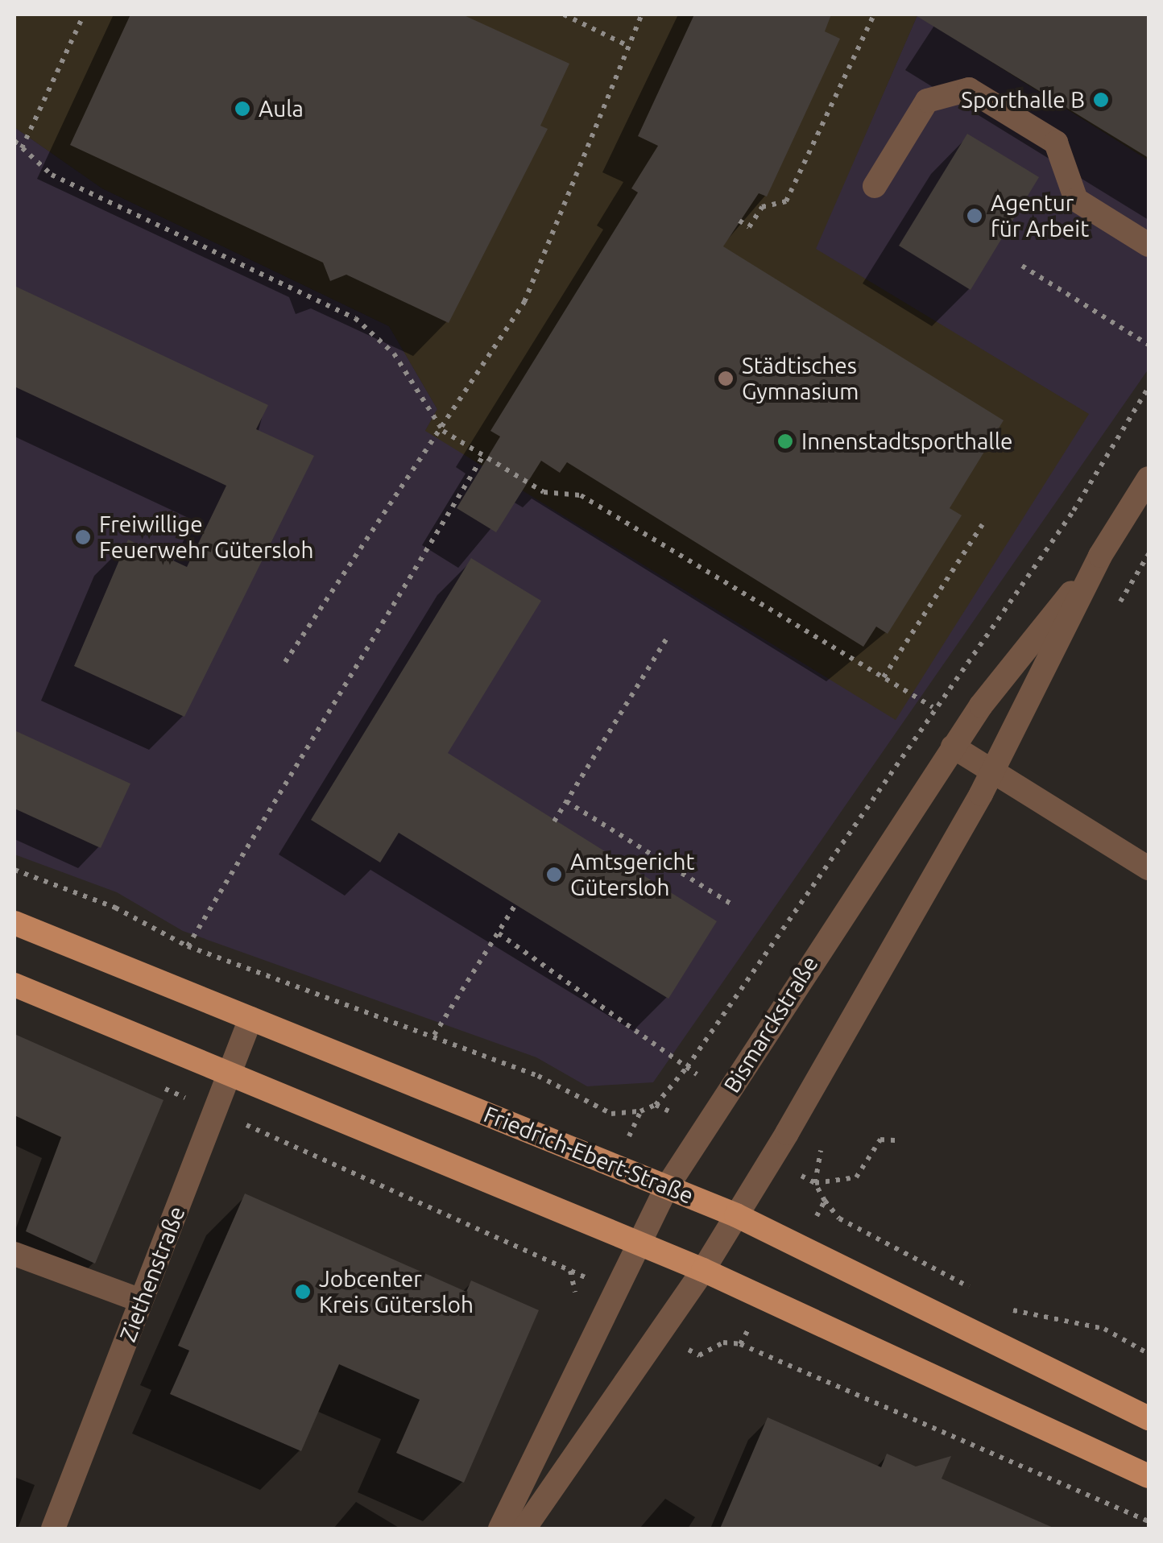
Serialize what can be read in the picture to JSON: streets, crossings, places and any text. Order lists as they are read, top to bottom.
{
  "streets": {
    "main road": ["Friedrich-Ebert-Straße"],
    "street": ["Bismarckstraße", "Ziethenstraße"]
  },
  "crossings": [
    ["Bismarckstraße", "Friedrich-Ebert-Straße"],
    ["Friedrich-Ebert-Straße", "Ziethenstraße"]
  ],
  "places": [
    "Sporthalle B",
    "Aula",
    "Agentur für Arbeit",
    "Städtisches Gymnasium",
    "Innenstadtsporthalle",
    "Freiwillige Feuerwehr Gütersloh",
    "Amtsgericht Gütersloh",
    "Jobcenter Kreis Gütersloh"
  ]
}
